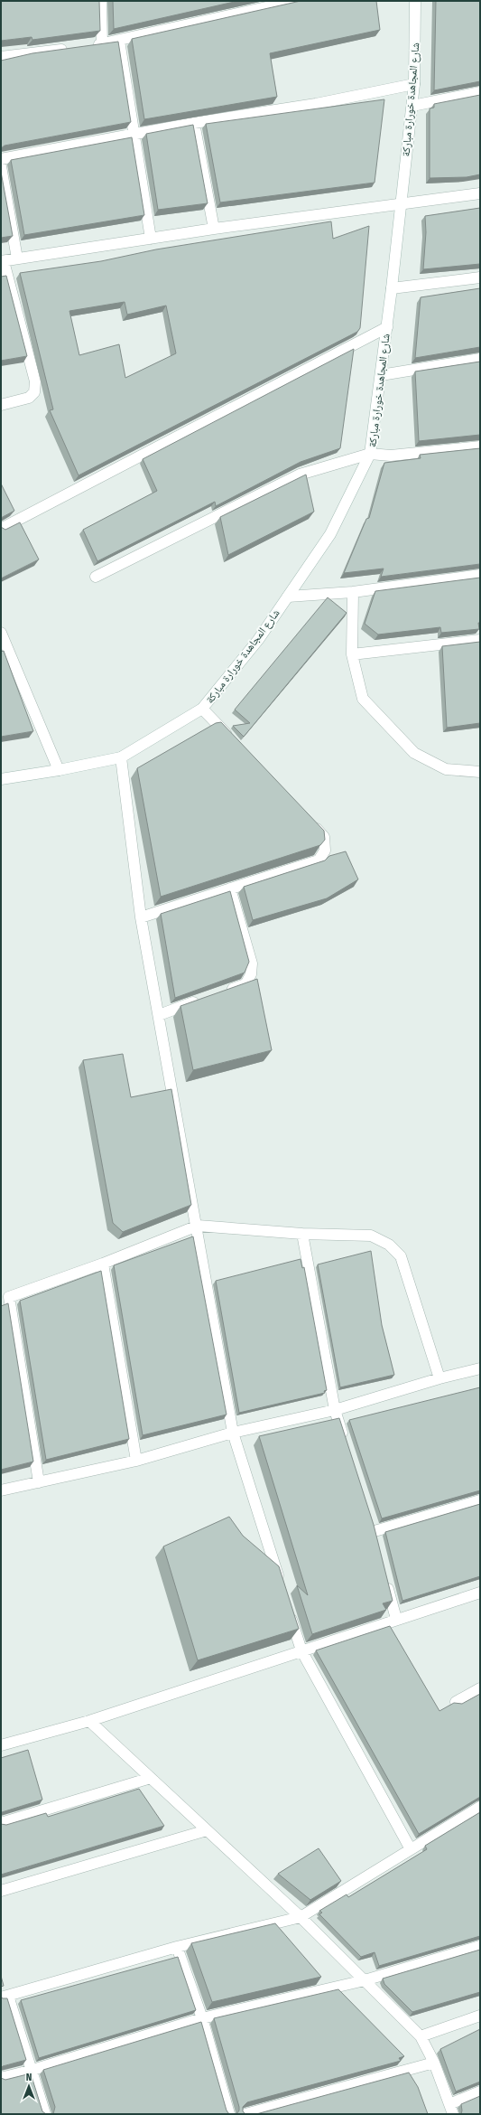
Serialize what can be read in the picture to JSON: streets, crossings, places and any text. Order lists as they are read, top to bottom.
{
  "streets": {
    "street": ["شارع المجاهدة خورارة مباركة"]
  },
  "north": "top"
}
